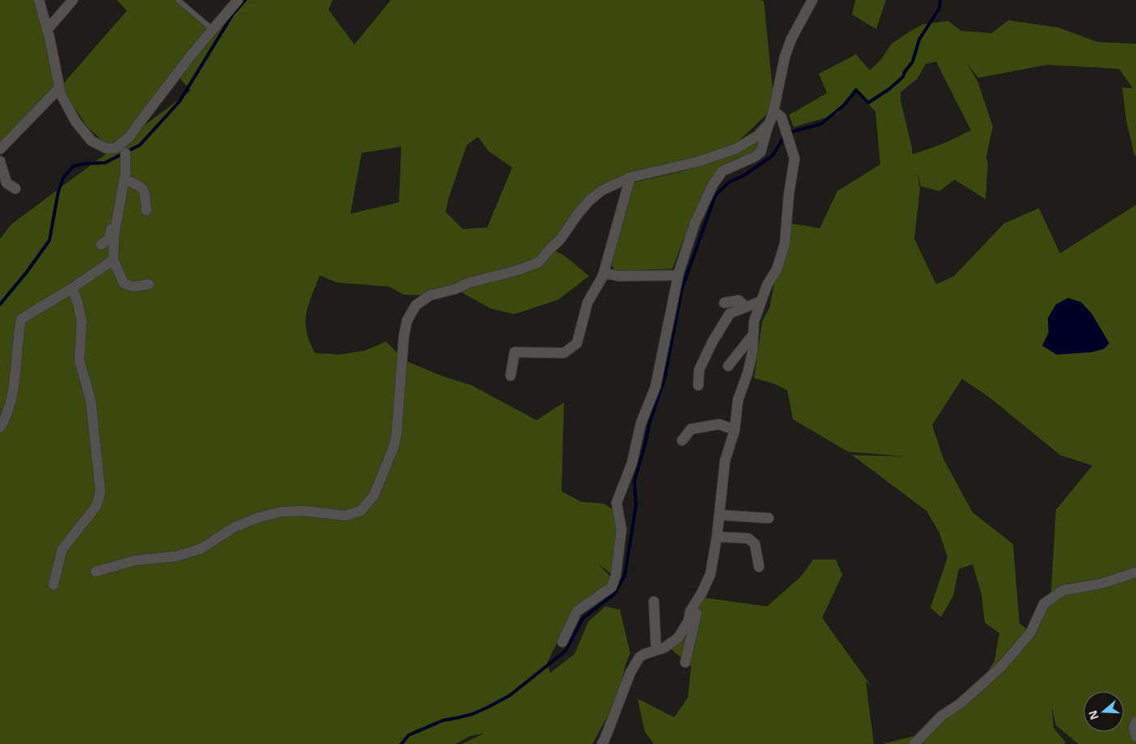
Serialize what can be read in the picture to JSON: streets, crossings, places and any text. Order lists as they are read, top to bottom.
{
  "north": "left"
}
